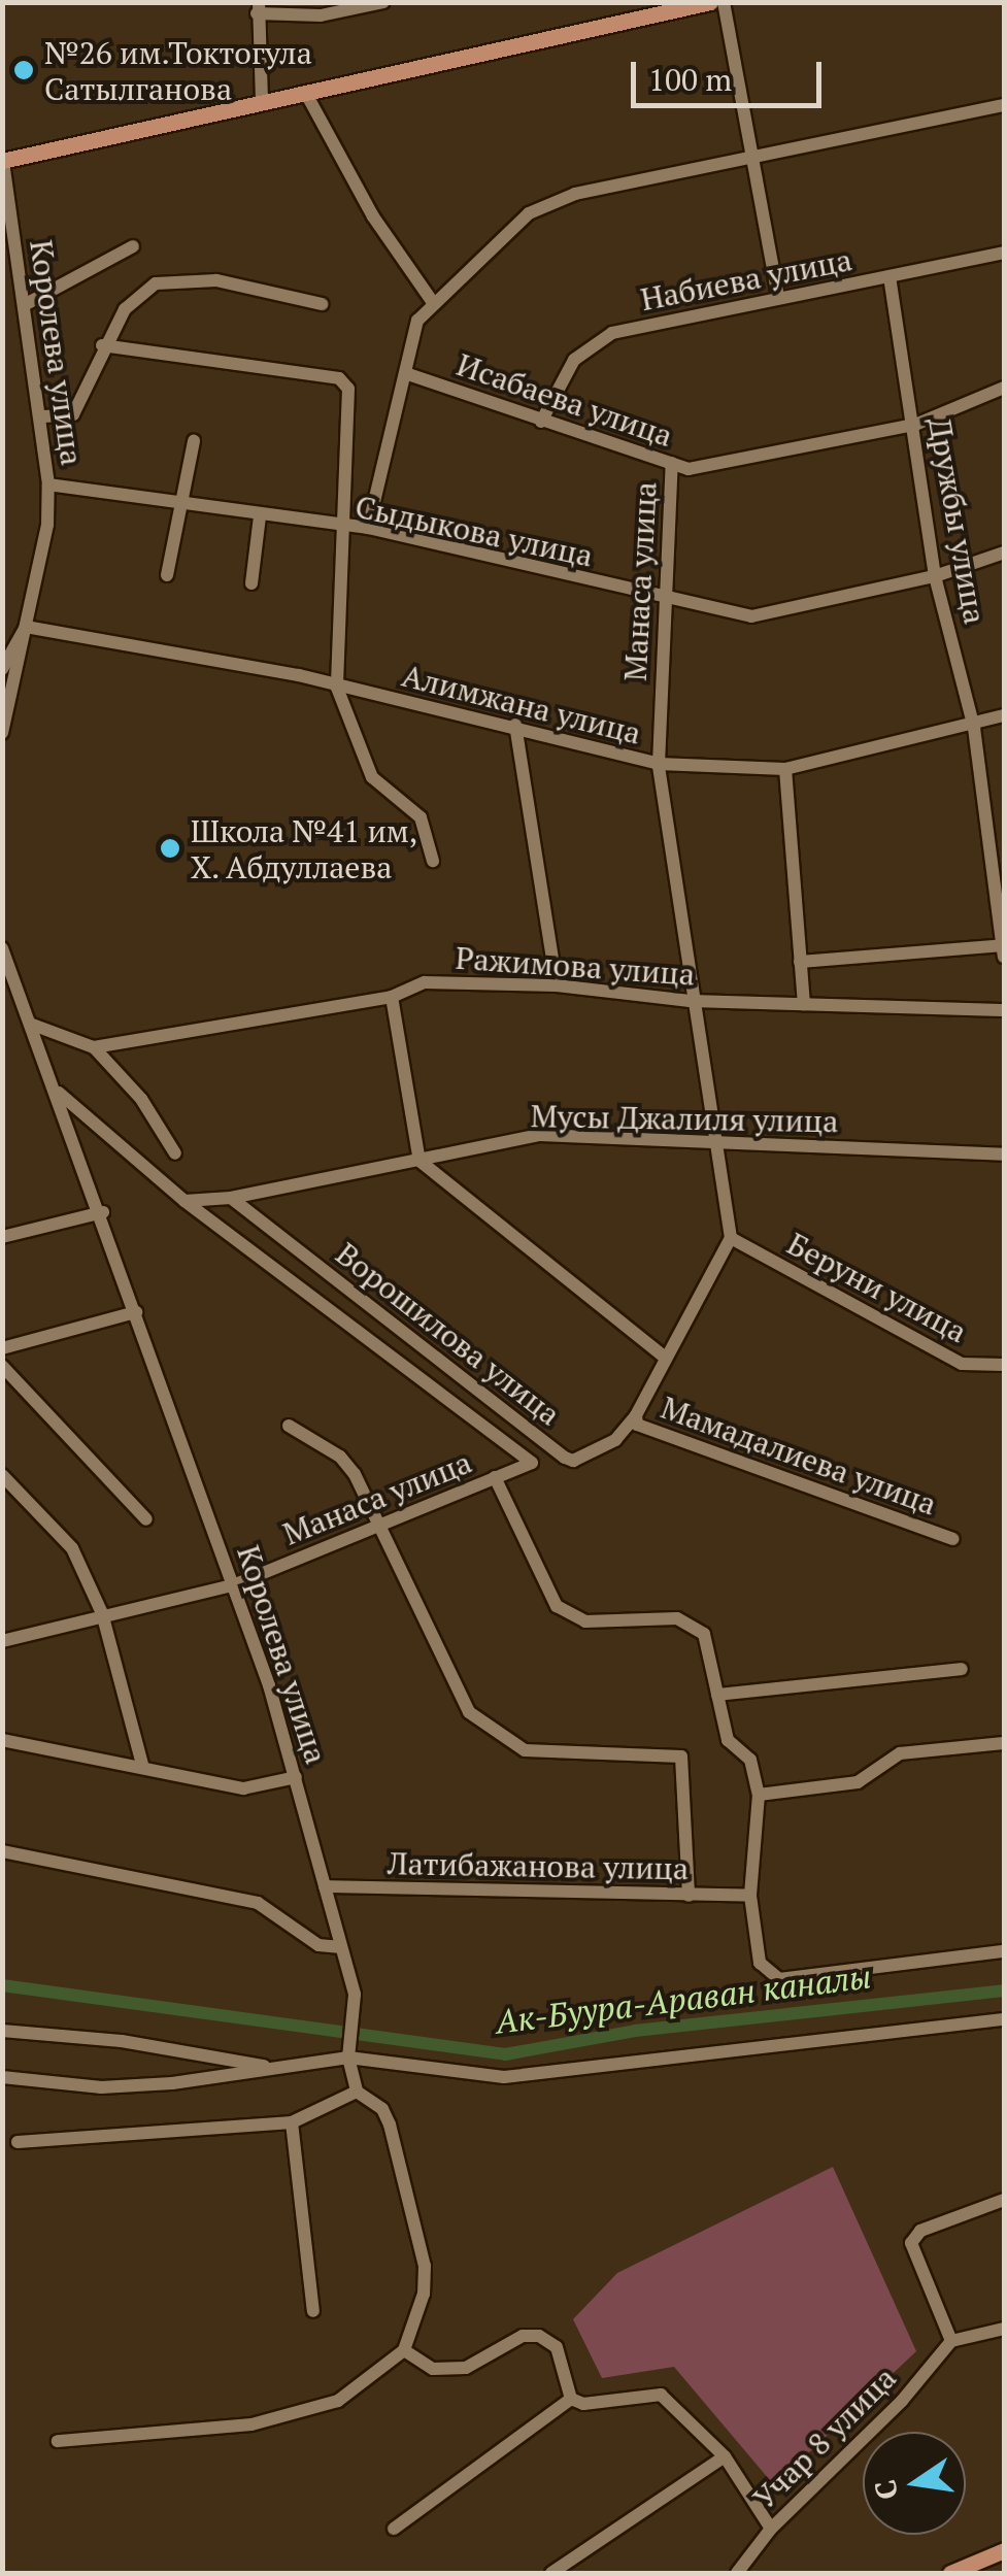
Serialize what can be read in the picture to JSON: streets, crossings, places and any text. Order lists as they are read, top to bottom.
{
  "streets": {
    "street": [
      "Набиева улица",
      "Королева улица",
      "Исабаева улица",
      "Дружбы улица",
      "Сыдыкова улица",
      "Манаса улица",
      "Алимжана улица",
      "Ражимова улица",
      "Мусы Джалиля улица",
      "Беруни улица",
      "Ворошилова улица",
      "Мамадалиева улица",
      "Латибажанова улица",
      "Учар 8 улица"
    ]
  },
  "crossings": [
    ["Набиева улица", "Исабаева улица"],
    ["Набиева улица", "Дружбы улица"],
    ["Королева улица", "Сыдыкова улица"],
    ["Королева улица", "Манаса улица"],
    ["Королева улица", "Алимжана улица"],
    ["Королева улица", "Ражимова улица"],
    ["Королева улица", "Ворошилова улица"],
    ["Королева улица", "Латибажанова улица"],
    ["Исабаева улица", "Дружбы улица"],
    ["Исабаева улица", "Манаса улица"],
    ["Дружбы улица", "Сыдыкова улица"],
    ["Дружбы улица", "Алимжана улица"],
    ["Сыдыкова улица", "Манаса улица"],
    ["Манаса улица", "Алимжана улица"],
    ["Манаса улица", "Ражимова улица"],
    ["Манаса улица", "Мусы Джалиля улица"],
    ["Манаса улица", "Беруни улица"],
    ["Манаса улица", "Ворошилова улица"],
    ["Мусы Джалиля улица", "Ворошилова улица"],
    ["Мусы Джалиля улица", "Мамадалиева улица"],
    ["Ворошилова улица", "Мамадалиева улица"]
  ],
  "water": ["Ак-Буура-Араван каналы"],
  "places": ["№26 им.Токтогула Сатылганова", "Школа №41 им, Х. Абдуллаева"],
  "scale_bar": "100 m",
  "north": "left"
}
